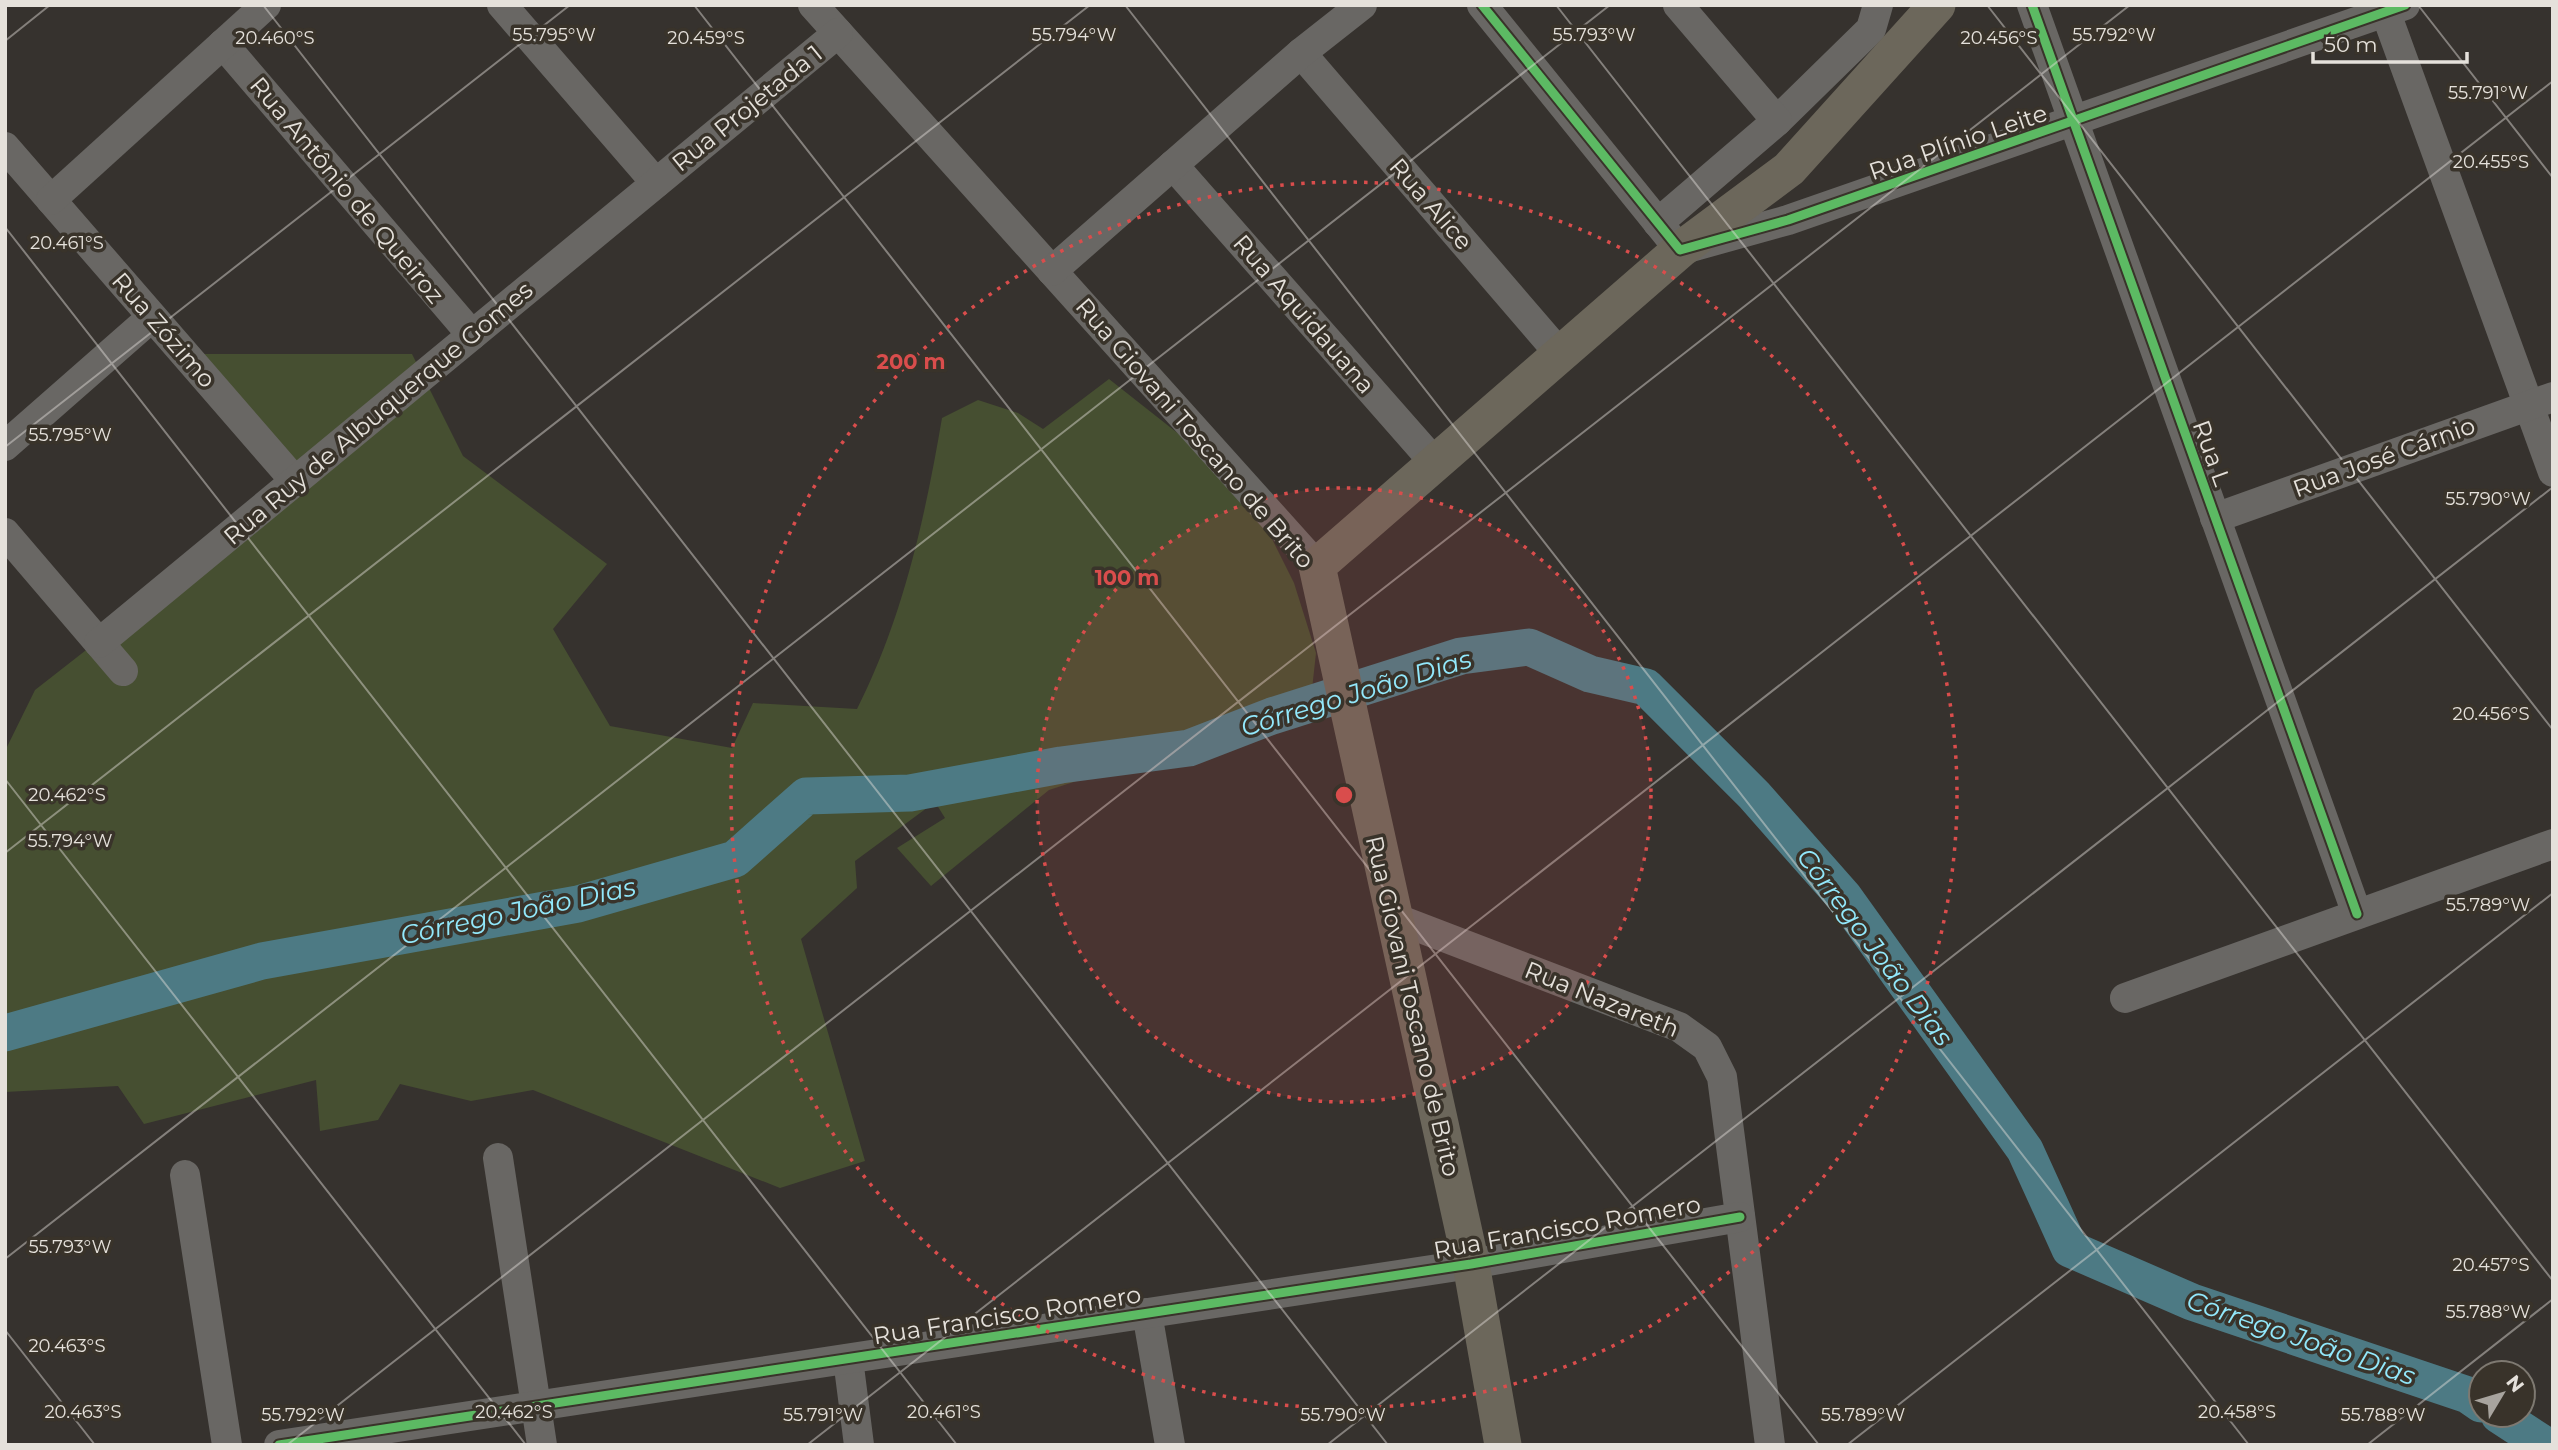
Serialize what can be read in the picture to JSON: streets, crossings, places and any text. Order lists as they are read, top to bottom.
{
  "streets": {
    "main road": ["Rua Giovani Toscano de Brito"],
    "street": [
      "Rua Projetada 1",
      "Rua Plínio Leite",
      "Rua Antônio de Queiroz",
      "Rua Alice",
      "Rua Aquidauana",
      "Rua Zózimo",
      "Rua Ruy de Albuquerque Gomes",
      "Rua L",
      "Rua José Cárnio",
      "Rua Nazareth",
      "Rua Francisco Romero"
    ]
  },
  "crossings": [
    ["Rua Projetada 1", "Rua Ruy de Albuquerque Gomes"],
    ["Rua Projetada 1", "Rua Giovani Toscano de Brito"],
    ["Rua Plínio Leite", "Rua L"],
    ["Rua Antônio de Queiroz", "Rua Ruy de Albuquerque Gomes"],
    ["Rua Zózimo", "Rua Ruy de Albuquerque Gomes"],
    ["Rua Giovani Toscano de Brito", "Rua Nazareth"],
    ["Rua Giovani Toscano de Brito", "Rua Francisco Romero"],
    ["Rua L", "Rua José Cárnio"],
    ["Rua Nazareth", "Rua Francisco Romero"]
  ],
  "water": ["Córrego João Dias"],
  "scale_bar": "50 m",
  "north": "top right",
  "coordinates": [
    "55.795°W",
    "55.794°W",
    "55.793°W",
    "55.792°W",
    "20.460°S",
    "20.459°S",
    "20.456°S",
    "55.791°W",
    "20.455°S",
    "20.461°S",
    "55.790°W",
    "20.462°S",
    "55.789°W",
    "20.457°S",
    "55.788°W",
    "20.463°S",
    "20.458°S"
  ],
  "rings": ["200 m", "100 m"]
}
